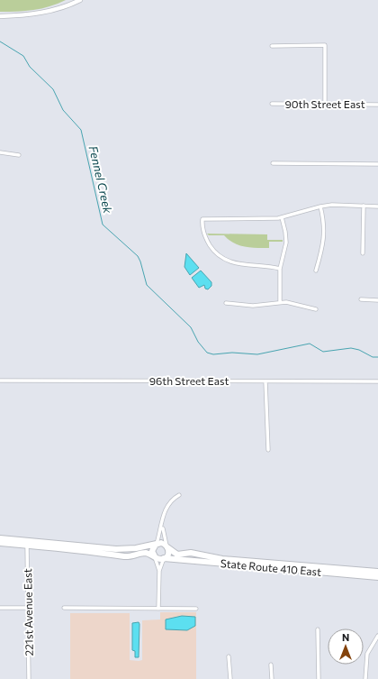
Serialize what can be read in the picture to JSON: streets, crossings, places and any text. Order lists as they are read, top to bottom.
{
  "streets": {
    "main road": ["State Route 410 East"],
    "street": ["90th Street East", "96th Street East", "221st Avenue East"]
  },
  "water": ["Fennel Creek"],
  "north": "top"
}
